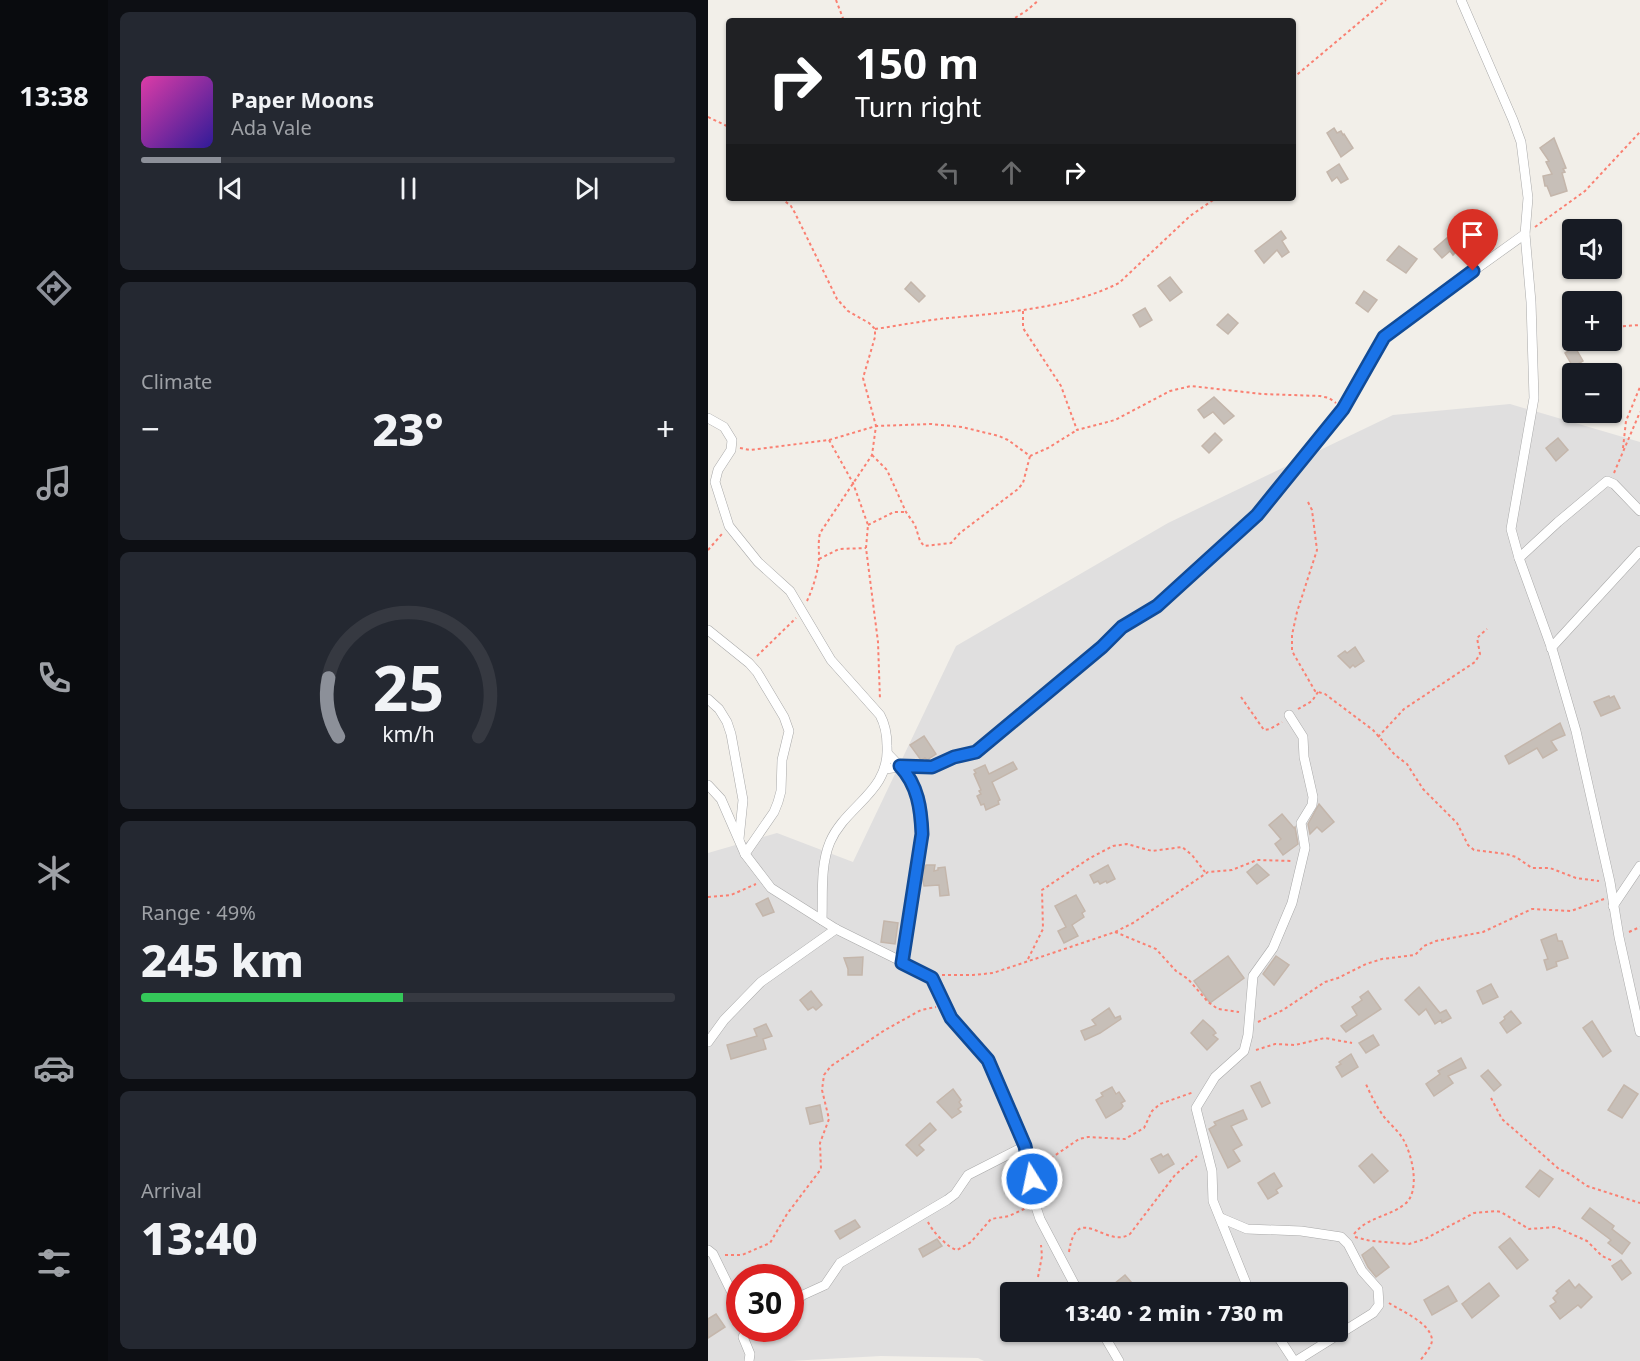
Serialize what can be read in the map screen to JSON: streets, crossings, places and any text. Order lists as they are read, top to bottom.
{
  "page": {
    "tabs": "13:38",
    "turn": ["150 m", "Turn right"],
    "song": ["Paper Moons", "Ada Vale"],
    "map_buttons": ["+", "−"],
    "tile": [
      "Climate",
      ["Range · 49%", "245 km"],
      ["Arrival", "13:40"]
    ],
    "heat": ["−", "23°", "+"],
    "limit": "30",
    "trip": "13:40 · 2 min · 730 m",
    "gauge": ["25", "km/h"]
  }
}
